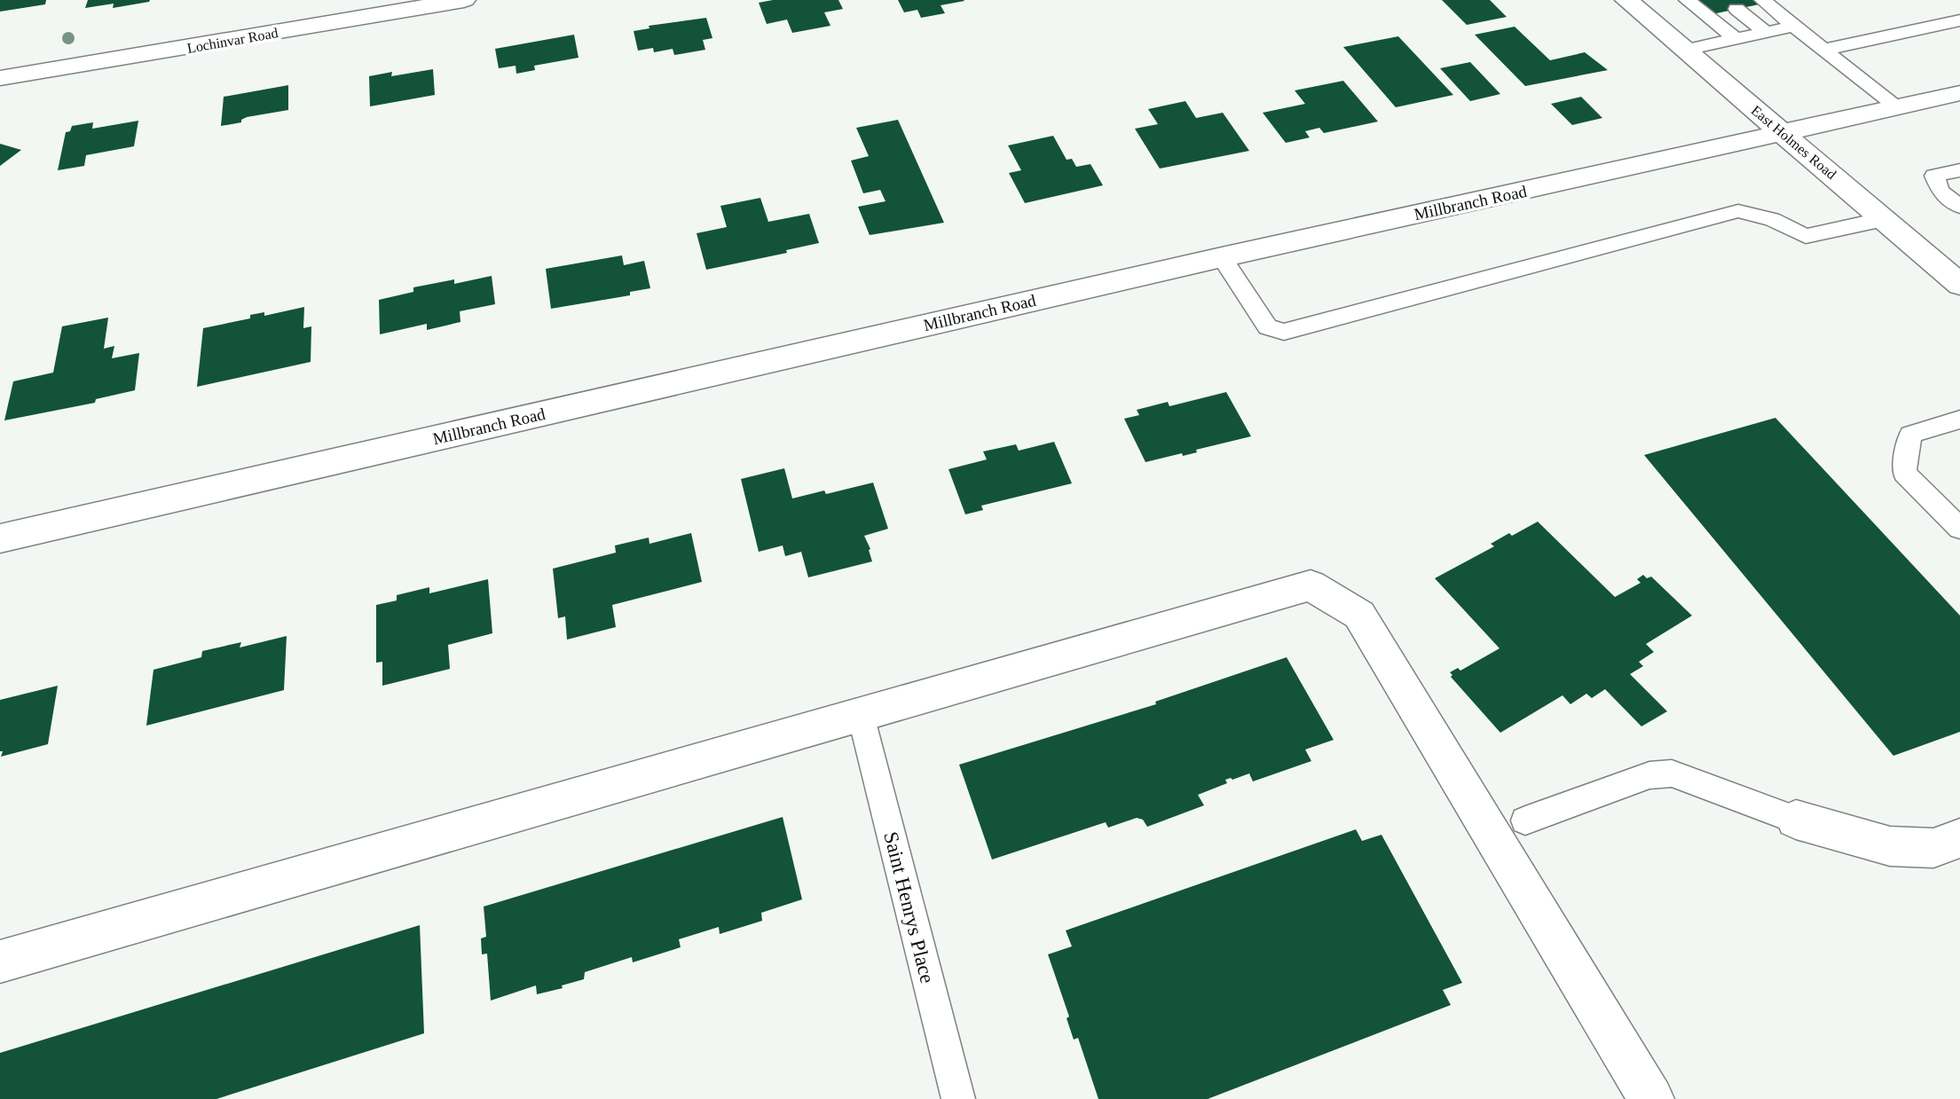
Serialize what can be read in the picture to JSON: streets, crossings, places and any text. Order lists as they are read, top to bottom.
{
  "streets": {
    "main road": ["Lochinvar Road", "East Holmes Road", "Millbranch Road"],
    "lane": ["Saint Henrys Place"]
  },
  "crossings": [
    ["East Holmes Road", "Millbranch Road"]
  ]
}
